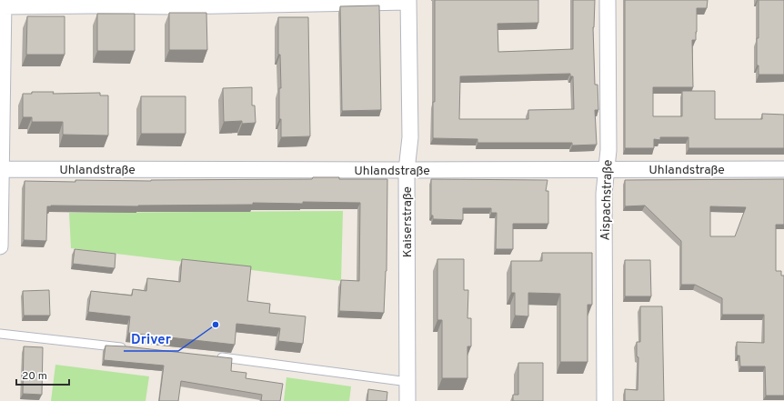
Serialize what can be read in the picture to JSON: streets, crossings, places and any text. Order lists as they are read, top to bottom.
{
  "streets": {
    "street": ["Uhlandstraße", "Aispachstraße", "Kaiserstraße"]
  },
  "crossings": [
    ["Uhlandstraße", "Aispachstraße"],
    ["Uhlandstraße", "Kaiserstraße"]
  ],
  "places": ["Driver"],
  "scale_bar": "20 m"
}
